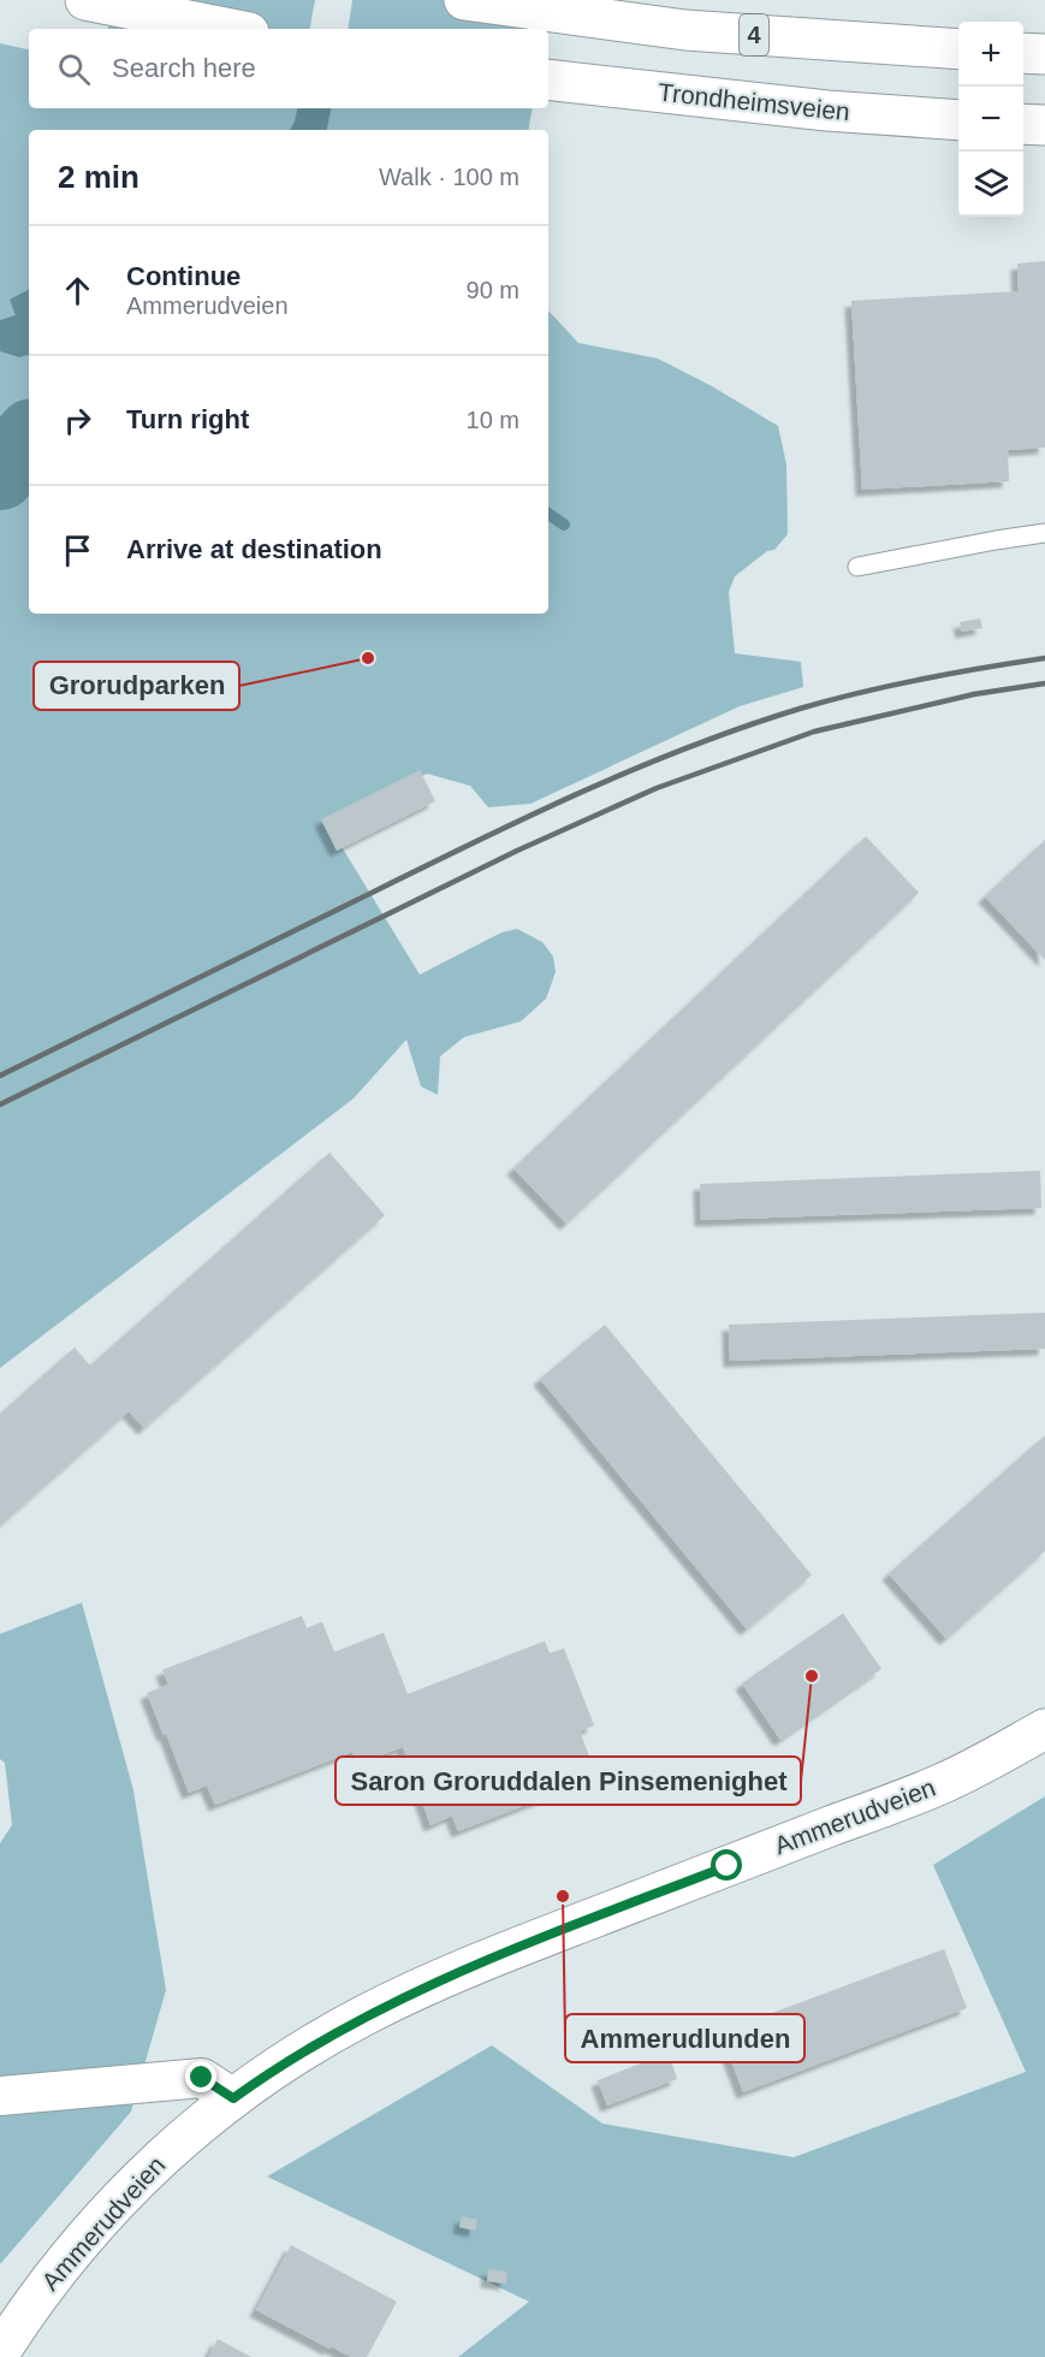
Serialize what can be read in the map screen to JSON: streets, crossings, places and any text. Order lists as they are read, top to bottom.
{
  "streets": {
    "main road": ["4", "Trondheimsveien", "Ammerudveien"]
  },
  "places": ["Grorudparken", "Saron Groruddalen Pinsemenighet", "Ammerudlunden"],
  "page": {
    "map_buttons": ["+", "−"],
    "search": "Search here",
    "heading": ["2 min", "Walk · 100 m"],
    "list": [
      ["Continue", "Ammerudveien", "90 m"],
      ["Turn right", "10 m"],
      "Arrive at destination"
    ]
  }
}
